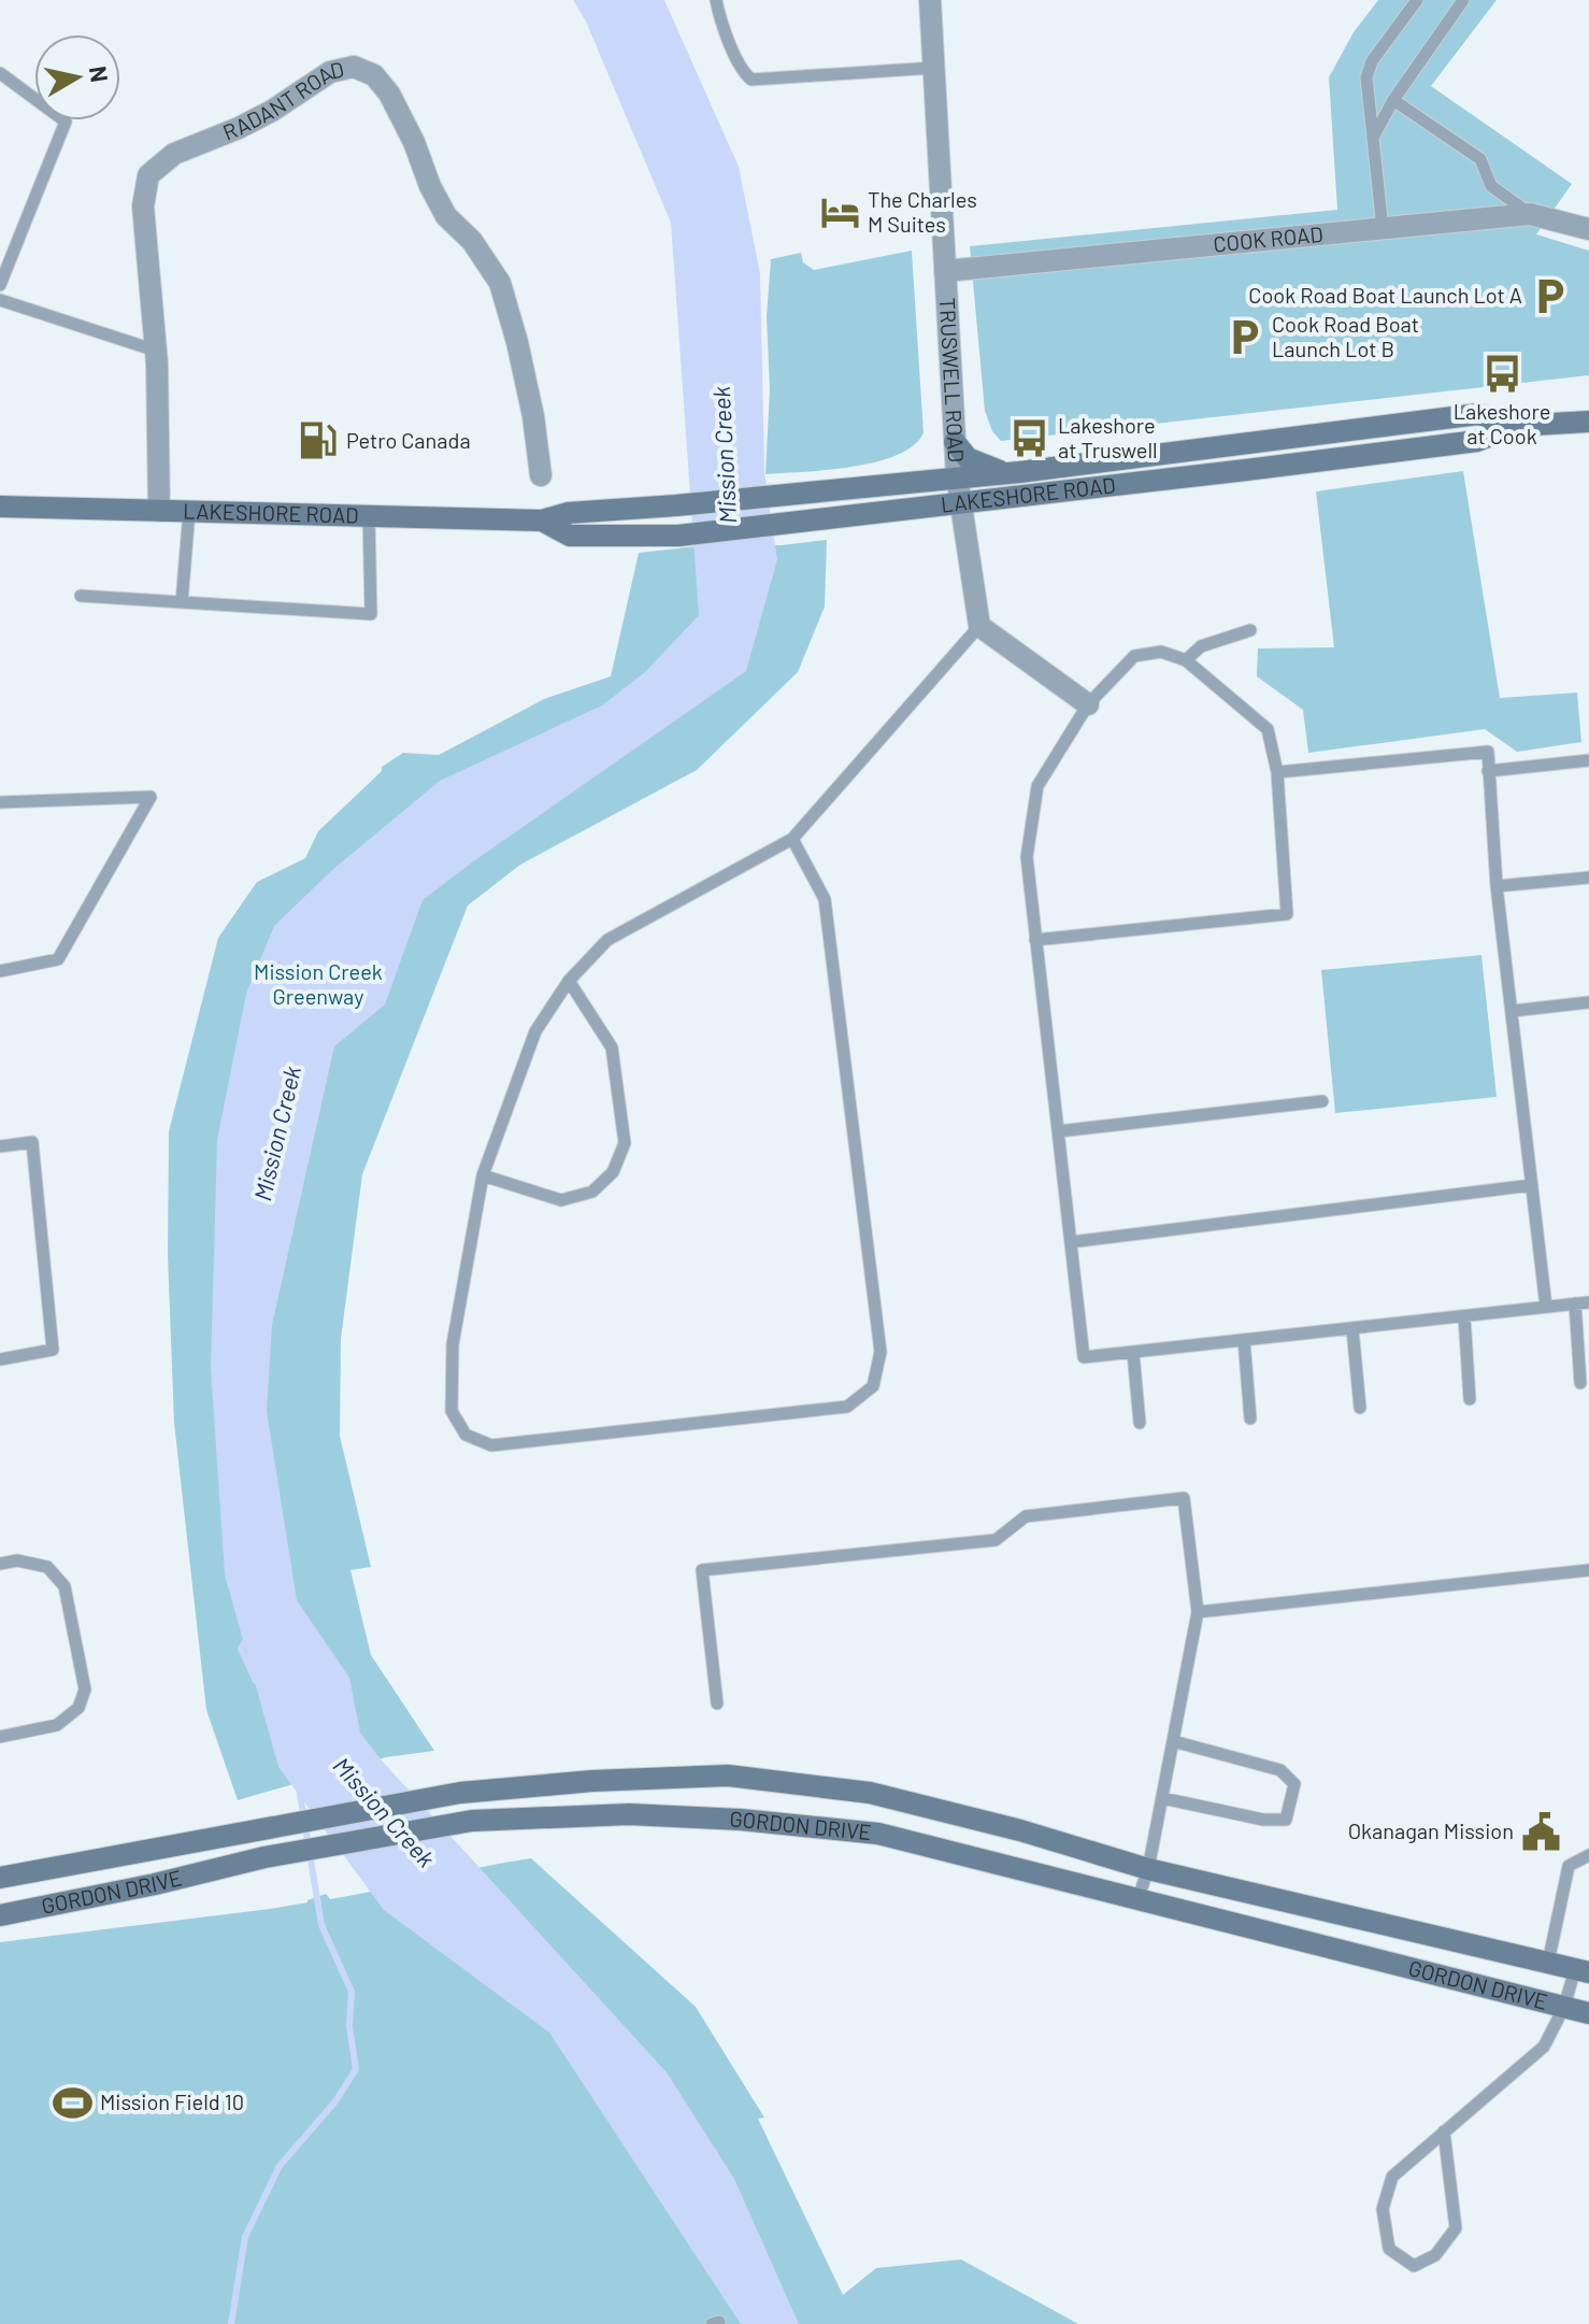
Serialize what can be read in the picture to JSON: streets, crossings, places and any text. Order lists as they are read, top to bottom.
{
  "streets": {
    "main road": ["LAKESHORE ROAD", "GORDON DRIVE"],
    "street": ["RADANT ROAD", "COOK ROAD", "TRUSWELL ROAD"]
  },
  "crossings": [
    ["RADANT ROAD", "LAKESHORE ROAD"],
    ["COOK ROAD", "TRUSWELL ROAD"],
    ["TRUSWELL ROAD", "LAKESHORE ROAD"]
  ],
  "water": ["Mission Creek"],
  "parks": ["Mission Creek Greenway"],
  "places": {
    "hotel": ["The Charles M Suites"],
    "parking": ["Cook Road Boat Launch Lot A", "Cook Road Boat Launch Lot B"],
    "bus stop": ["Lakeshore at Cook", "Lakeshore at Truswell"],
    "fuel station": ["Petro Canada"],
    "public building": ["Okanagan Mission"],
    "sports": ["Mission Field 10"]
  },
  "north": "right"
}
